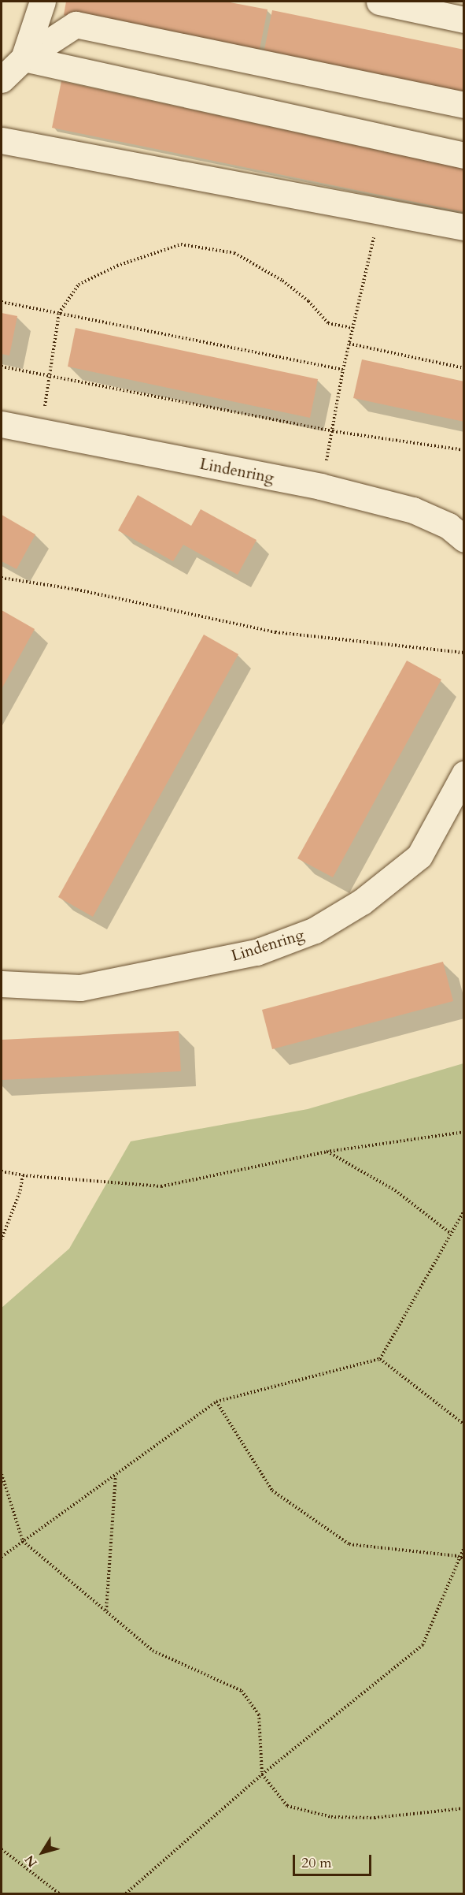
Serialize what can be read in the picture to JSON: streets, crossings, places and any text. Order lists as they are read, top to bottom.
{
  "streets": {
    "street": ["Lindenring"]
  },
  "scale_bar": "20 m",
  "north": "bottom left"
}
